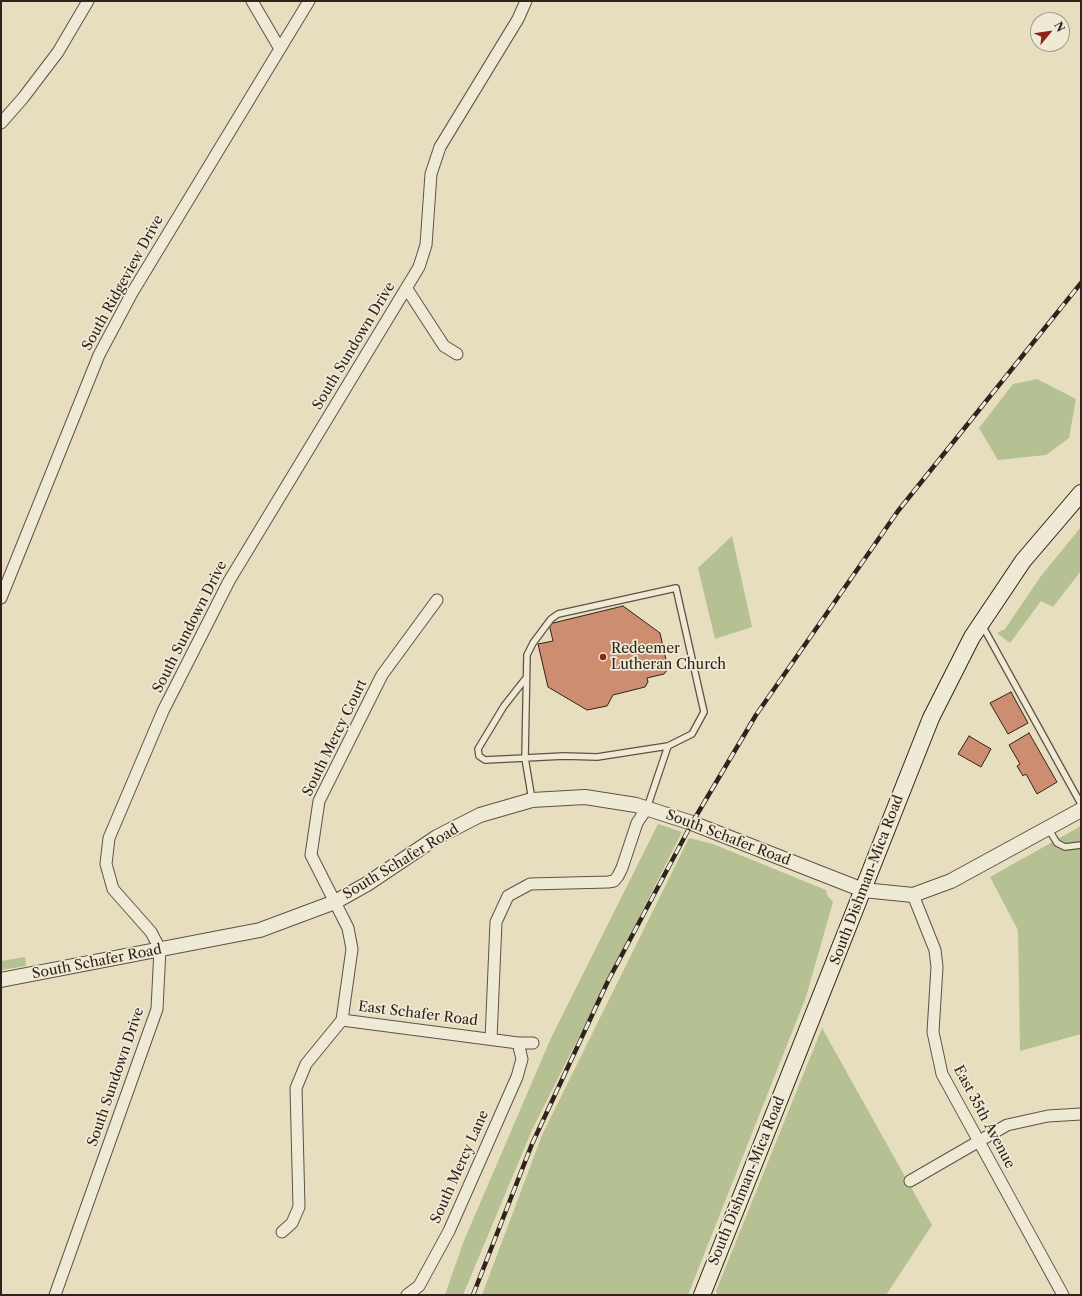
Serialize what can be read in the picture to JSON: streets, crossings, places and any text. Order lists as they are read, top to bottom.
{
  "streets": {
    "main road": ["South Dishman-Mica Road"],
    "street": [
      "South Ridgeview Drive",
      "South Sundown Drive",
      "South Mercy Court",
      "South Schafer Road",
      "East Schafer Road",
      "East 35th Avenue",
      "South Mercy Lane"
    ]
  },
  "crossings": [
    ["South Sundown Drive", "South Schafer Road"],
    ["South Mercy Court", "South Schafer Road"],
    ["South Mercy Court", "East Schafer Road"],
    ["South Schafer Road", "South Dishman-Mica Road"],
    ["South Schafer Road", "East Schafer Road"],
    ["South Schafer Road", "East 35th Avenue"],
    ["East Schafer Road", "South Mercy Lane"]
  ],
  "places": ["Redeemer Lutheran Church"],
  "north": "top right"
}
